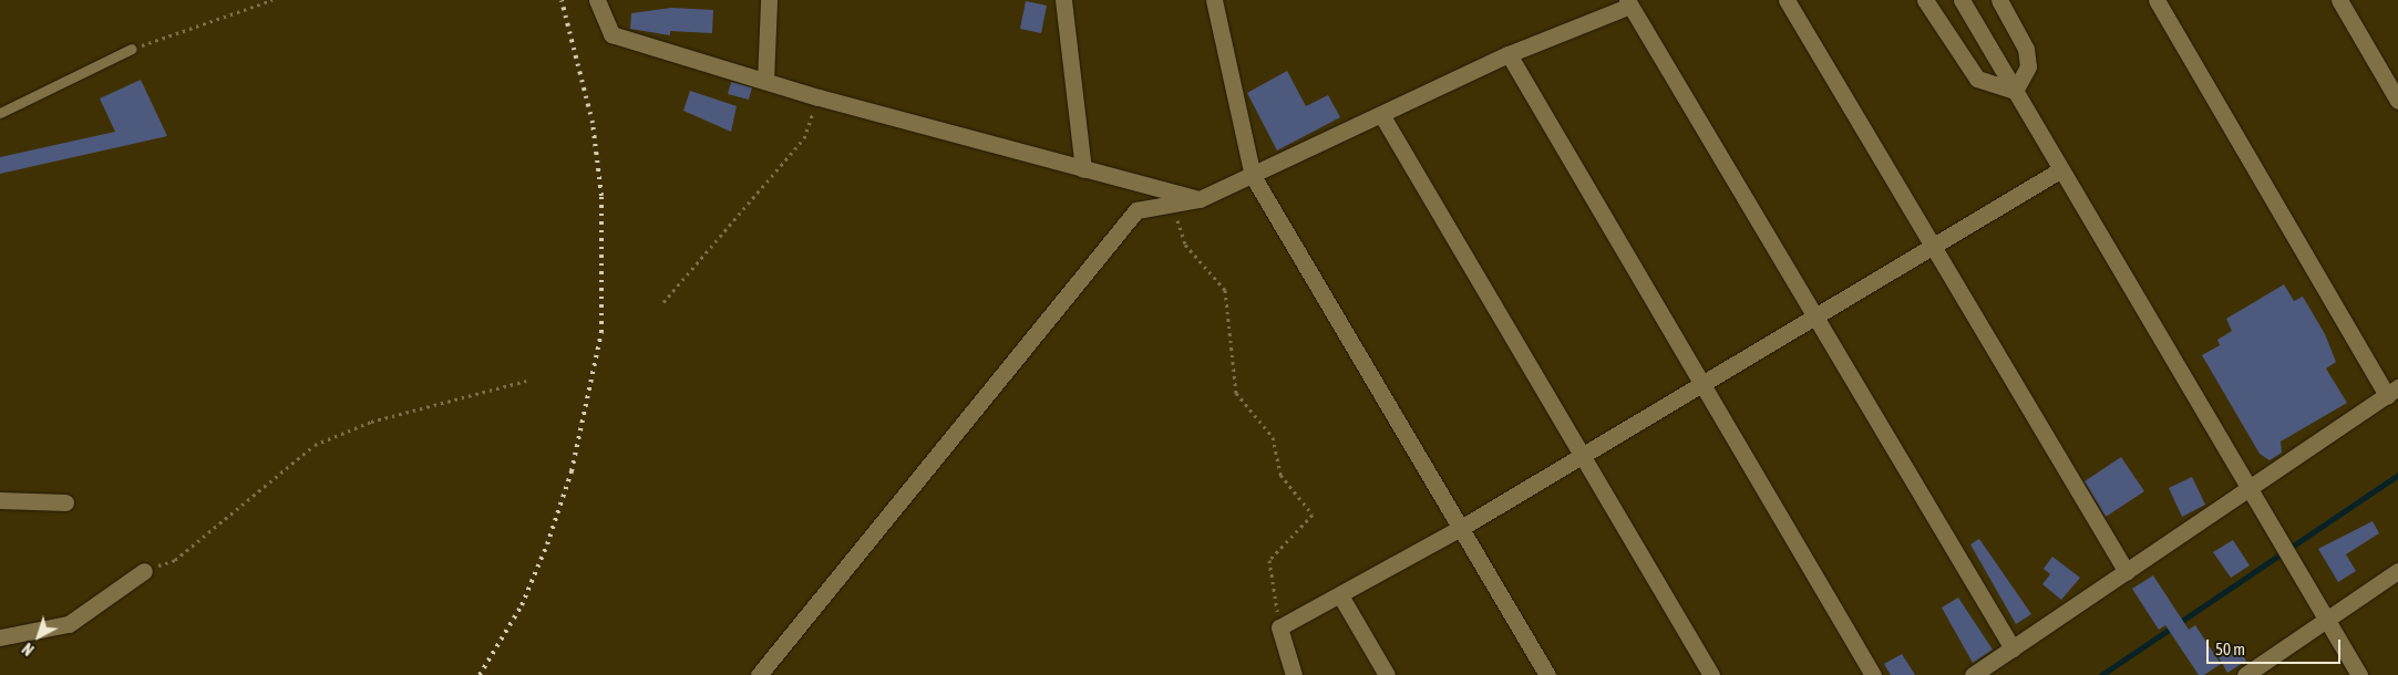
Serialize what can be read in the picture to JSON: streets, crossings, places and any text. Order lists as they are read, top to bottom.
{
  "scale_bar": "50 m",
  "north": "bottom left"
}
